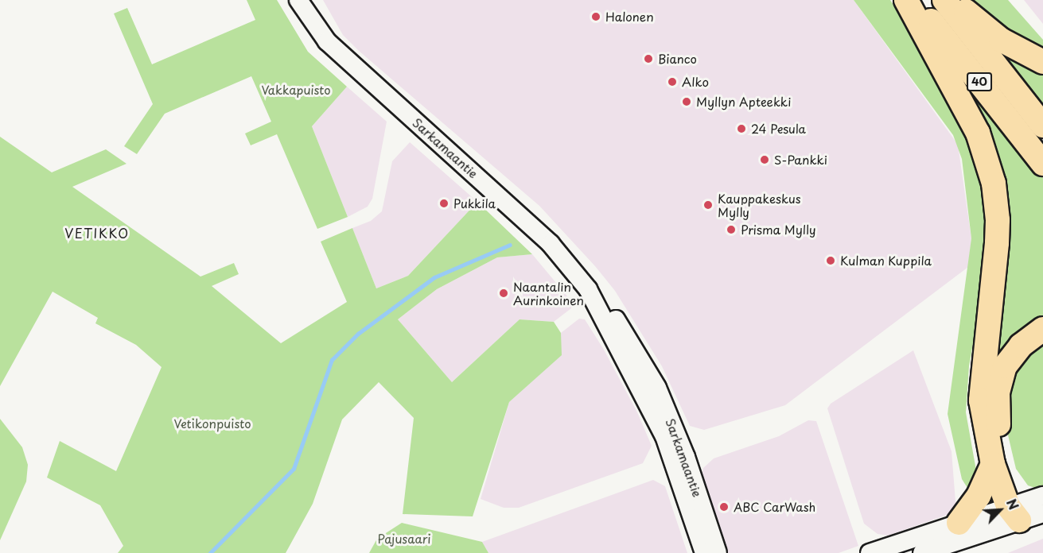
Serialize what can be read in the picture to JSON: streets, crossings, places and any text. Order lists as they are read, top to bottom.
{
  "streets": {
    "highway": ["40"],
    "street": ["Sarkamaantie"]
  },
  "districts": ["VETIKKO"],
  "parks": ["Vakkapuisto", "Vetikonpuisto", "Pajusaari"],
  "places": [
    "Halonen",
    "Bianco",
    "Alko",
    "Myllyn Apteekki",
    "24 Pesula",
    "S-Pankki",
    "Pukkila",
    "Kauppakeskus Mylly",
    "Prisma Mylly",
    "Kulman Kuppila",
    "Naantalin Aurinkoinen",
    "ABC CarWash"
  ],
  "north": "top right"
}
